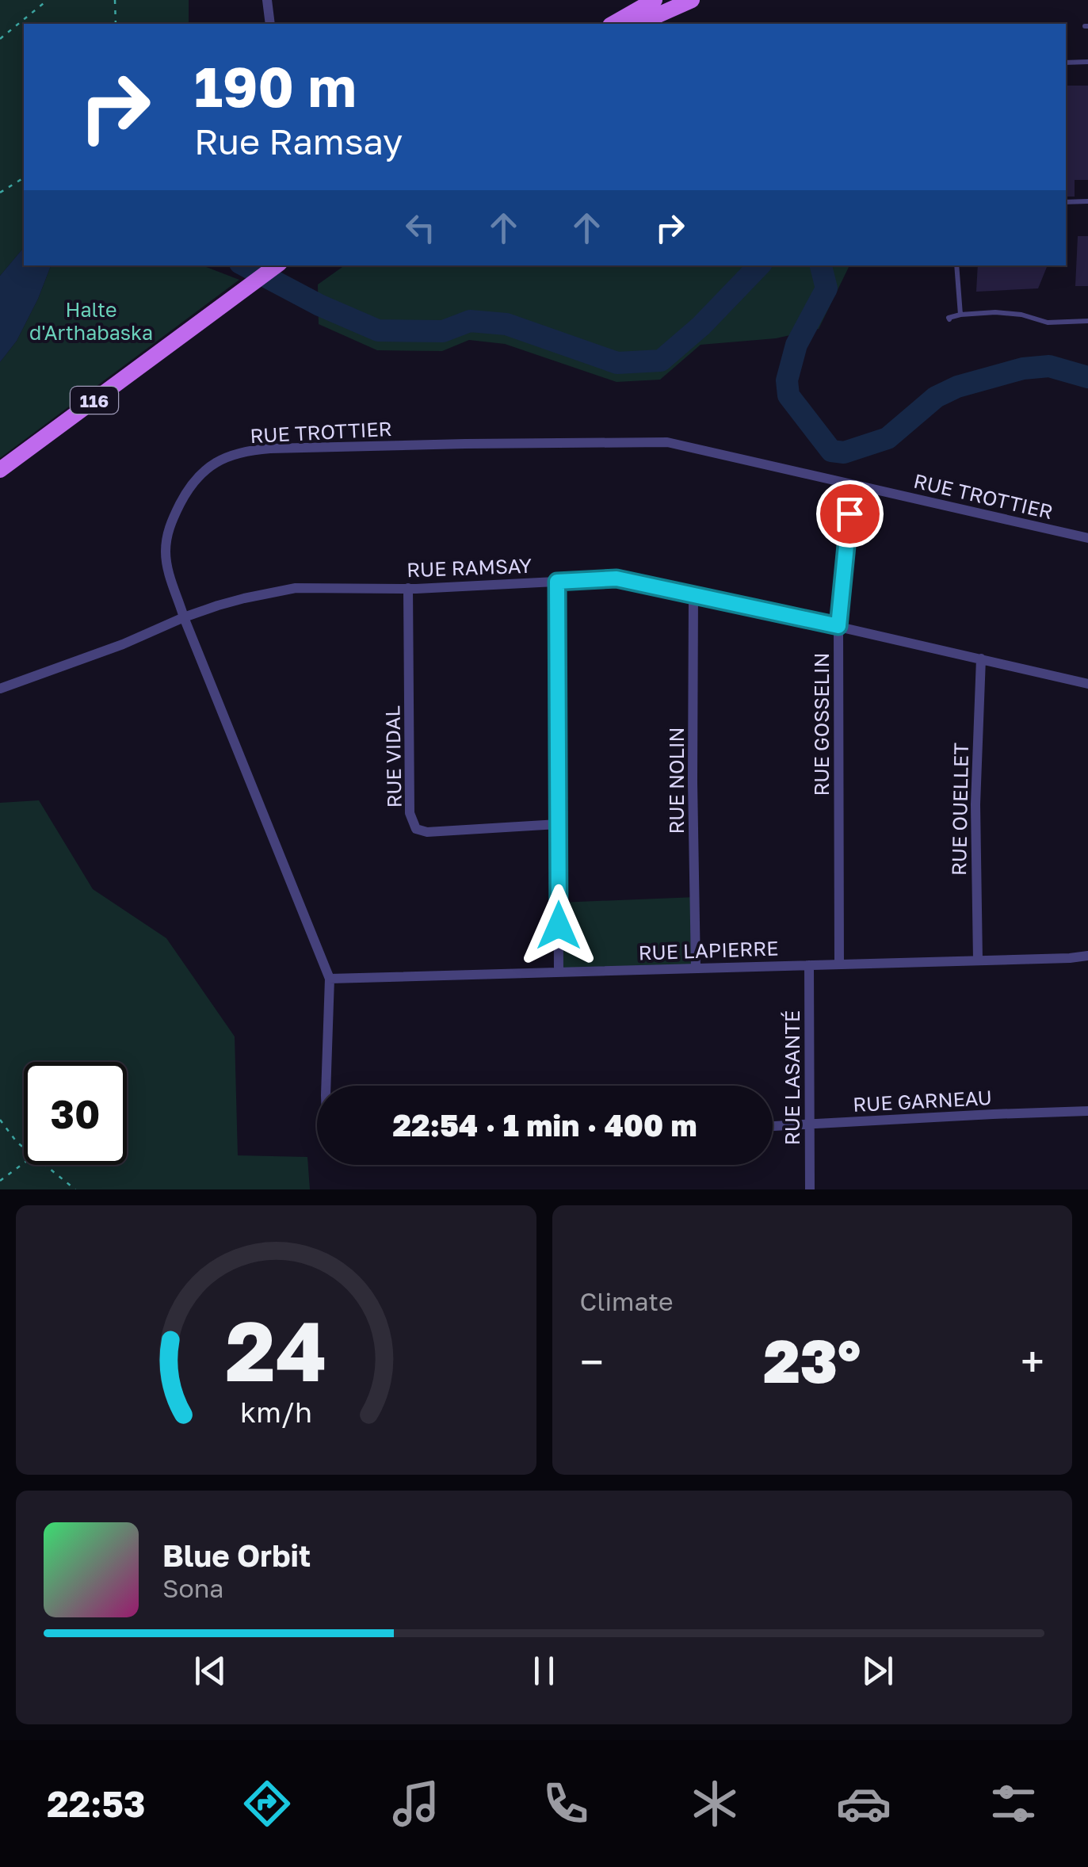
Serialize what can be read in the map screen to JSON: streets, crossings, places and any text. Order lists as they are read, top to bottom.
{
  "streets": {
    "main road": ["116"],
    "street": [
      "RUE TROTTIER",
      "RUE RAMSAY",
      "RUE GOSSELIN",
      "RUE VIDAL",
      "RUE NOLIN",
      "RUE OUELLET",
      "RUE LAPIERRE",
      "RUE LASANTÉ",
      "RUE GARNEAU"
    ]
  },
  "crossings": [
    ["RUE TROTTIER", "RUE RAMSAY"],
    ["RUE TROTTIER", "RUE GOSSELIN"],
    ["RUE TROTTIER", "RUE LAPIERRE"],
    ["RUE RAMSAY", "RUE GOSSELIN"],
    ["RUE RAMSAY", "RUE VIDAL"],
    ["RUE RAMSAY", "RUE NOLIN"],
    ["RUE RAMSAY", "RUE OUELLET"],
    ["RUE GOSSELIN", "RUE LAPIERRE"],
    ["RUE NOLIN", "RUE LAPIERRE"],
    ["RUE OUELLET", "RUE LAPIERRE"],
    ["RUE LAPIERRE", "RUE LASANTÉ"],
    ["RUE LASANTÉ", "RUE GARNEAU"]
  ],
  "parks": ["Halte d'Arthabaska"],
  "page": {
    "turn": ["190 m", "Rue Ramsay"],
    "limit": "30",
    "trip": "22:54 · 1 min · 400 m",
    "tile": "Climate",
    "heat": ["−", "23°", "+"],
    "song": ["Blue Orbit", "Sona"],
    "tabs": "22:53",
    "gauge": ["24", "km/h"]
  }
}
